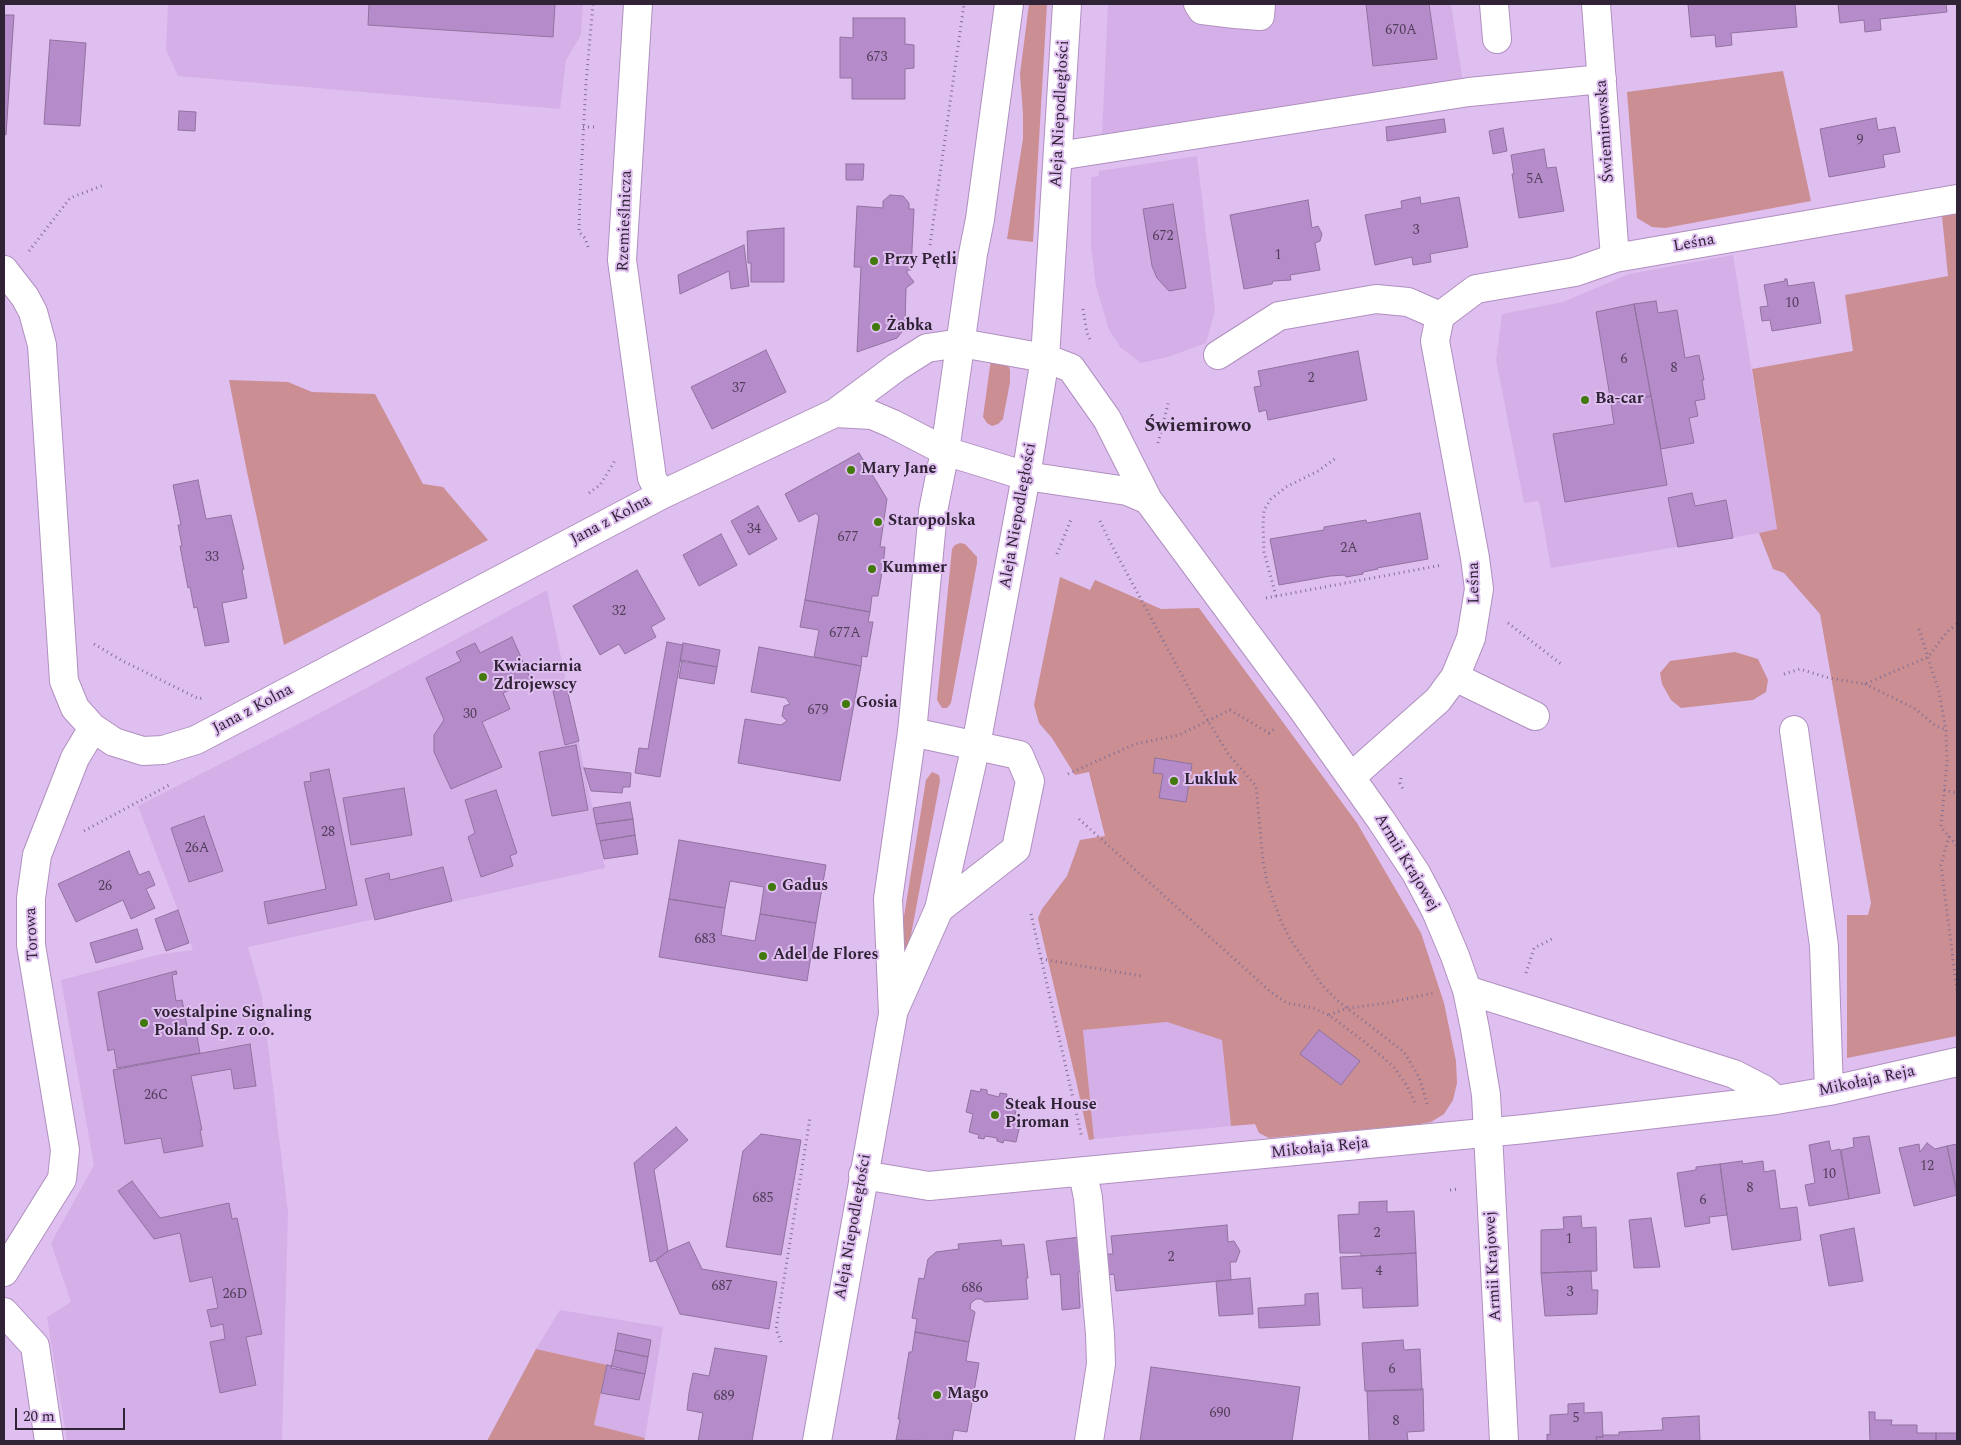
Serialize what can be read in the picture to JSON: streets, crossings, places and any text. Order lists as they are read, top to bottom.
{
  "streets": {
    "street": [
      "Aleja Niepodległości",
      "Świemirowska",
      "Rzemieślnicza",
      "Leśna",
      "Jana z Kolna",
      "Armii Krajowej",
      "Torowa",
      "Mikołaja Reja"
    ]
  },
  "crossings": [
    ["Aleja Niepodległości", "Jana z Kolna"],
    ["Aleja Niepodległości", "Armii Krajowej"],
    ["Aleja Niepodległości", "Mikołaja Reja"],
    ["Świemirowska", "Leśna"],
    ["Rzemieślnicza", "Jana z Kolna"],
    ["Leśna", "Armii Krajowej"],
    ["Jana z Kolna", "Armii Krajowej"],
    ["Jana z Kolna", "Torowa"],
    ["Armii Krajowej", "Mikołaja Reja"]
  ],
  "districts": ["Świemirowo"],
  "places": [
    "Przy Pętli",
    "Żabka",
    "Ba-car",
    "Mary Jane",
    "Staropolska",
    "Kummer",
    "Kwiaciarnia Zdrojewscy",
    "Gosia",
    "Lukluk",
    "Gadus",
    "Adel de Flores",
    "voestalpine Signaling Poland Sp. z o.o.",
    "Steak House Piroman",
    "Mago"
  ],
  "house_numbers": [
    "670A",
    "673",
    "9",
    "5A",
    "3",
    "672",
    "1",
    "10",
    "6",
    "8",
    "2",
    "37",
    "34",
    "677",
    "2A",
    "33",
    "32",
    "677A",
    "679",
    "30",
    "28",
    "26A",
    "26",
    "683",
    "26C",
    "12",
    "10",
    "8",
    "685",
    "6",
    "2",
    "1",
    "2",
    "4",
    "687",
    "686",
    "3",
    "26D",
    "6",
    "689",
    "690",
    "5",
    "8"
  ],
  "scale_bar": "20 m"
}
